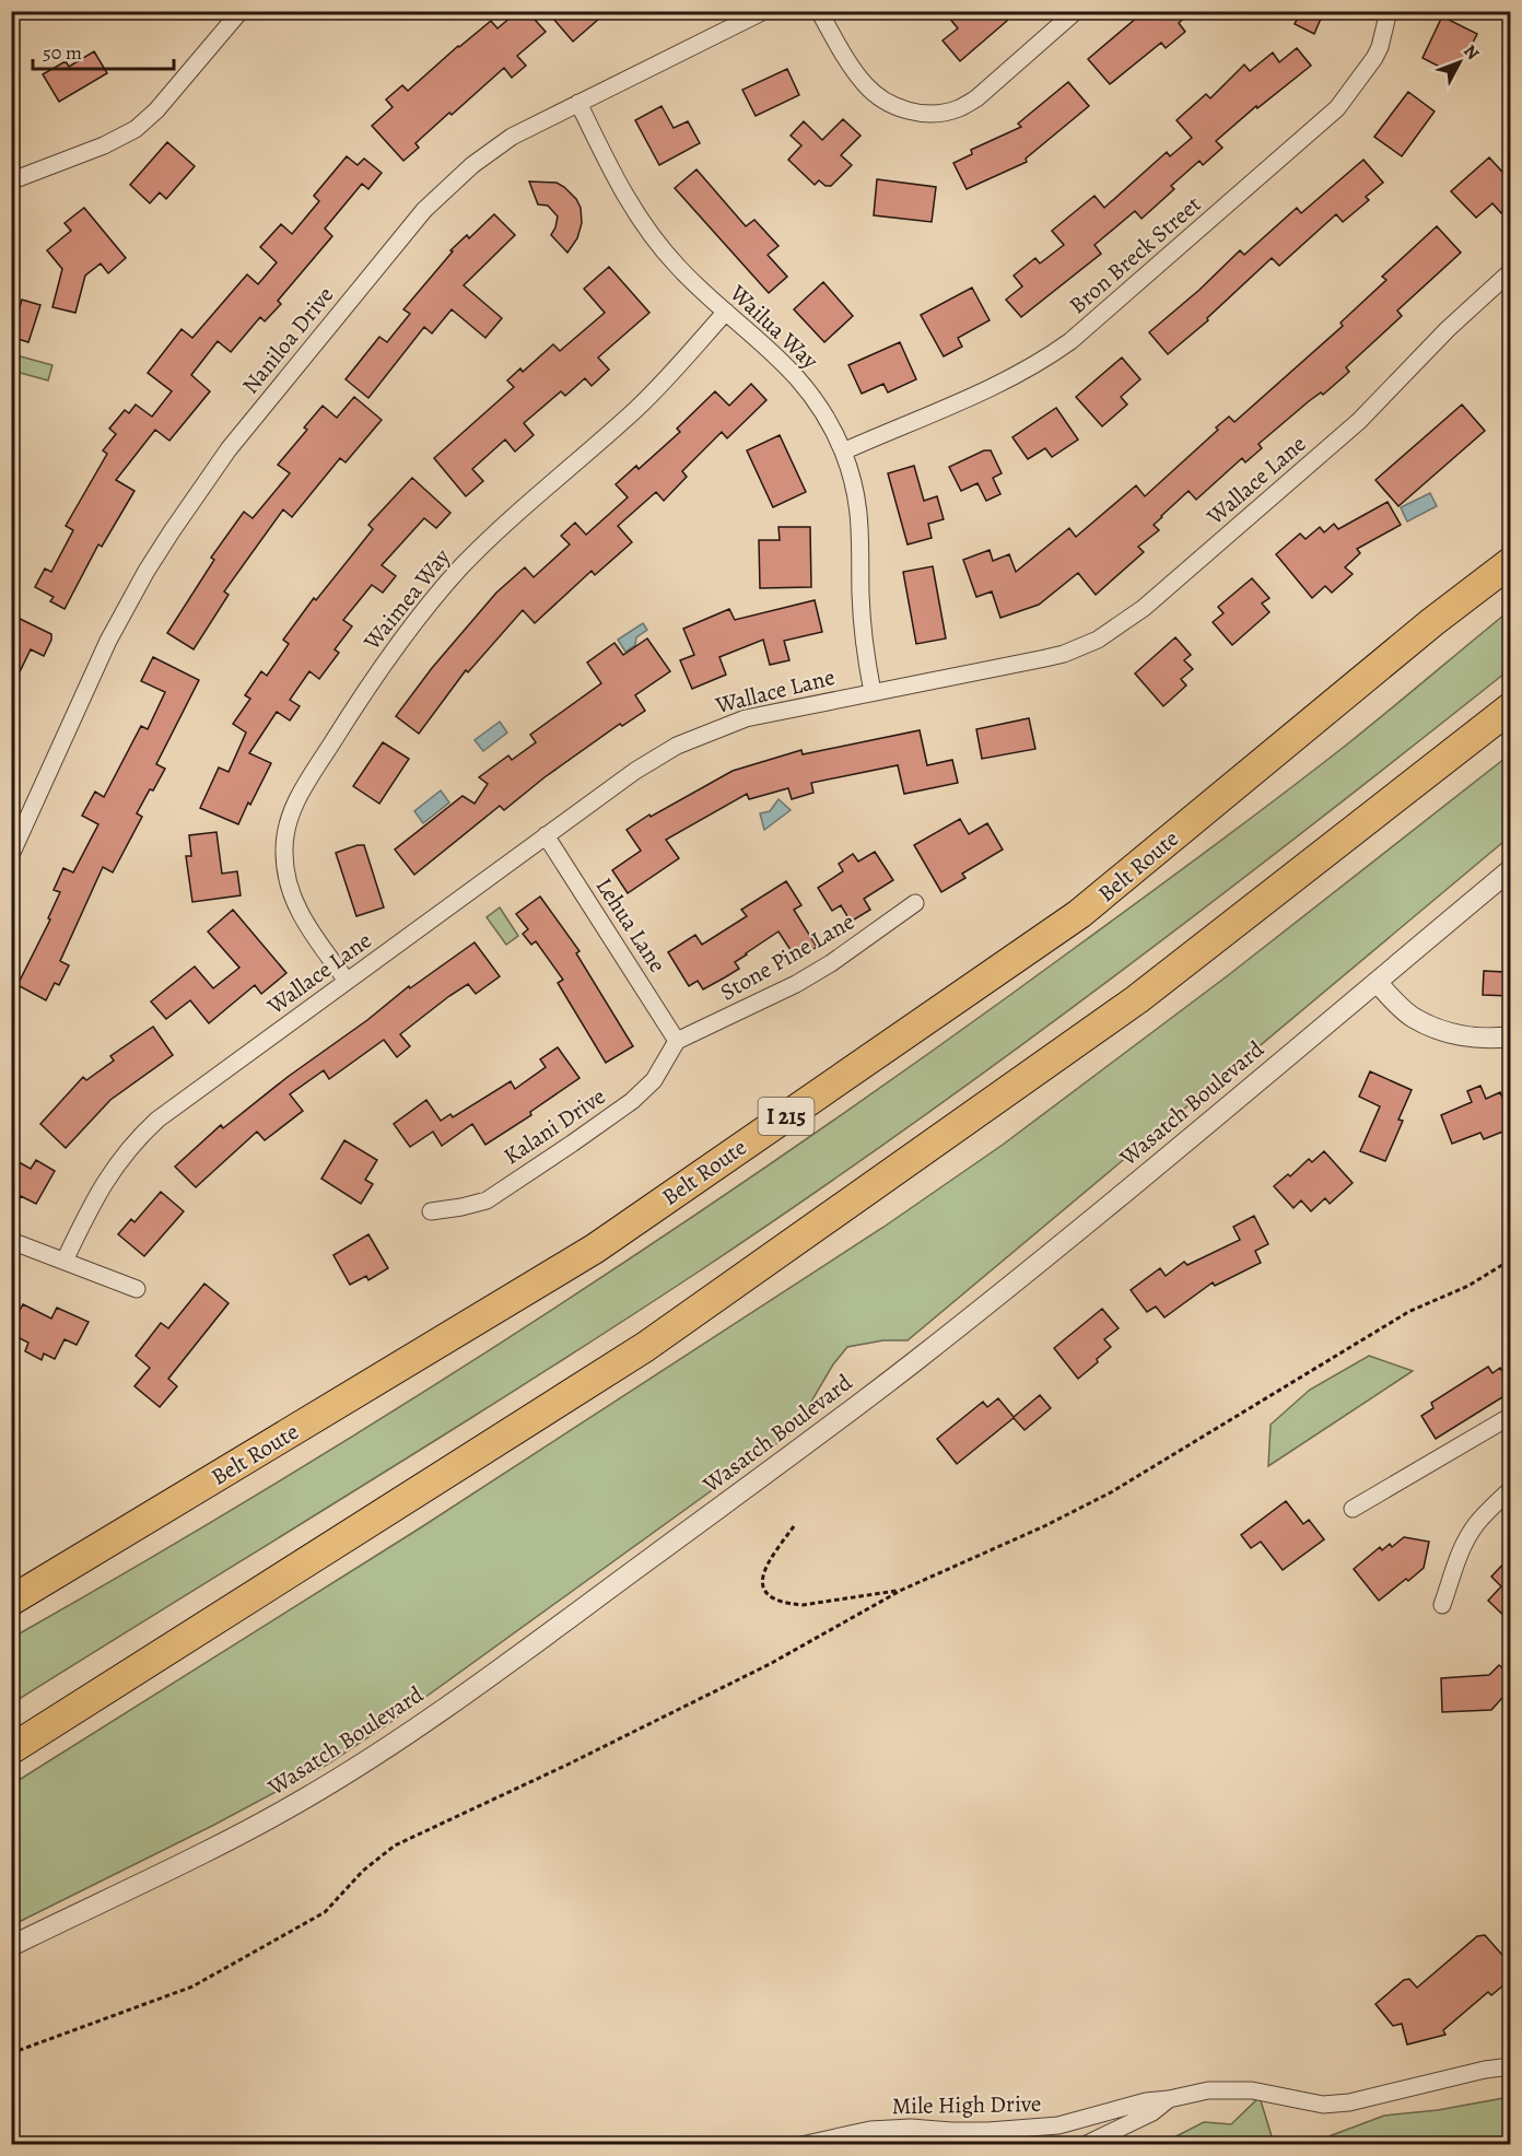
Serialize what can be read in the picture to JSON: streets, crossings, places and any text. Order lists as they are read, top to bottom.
{
  "streets": {
    "highway": ["Belt Route", "I 215"],
    "street": [
      "Bron Breck Street",
      "Wailua Way",
      "Naniloa Drive",
      "Wallace Lane",
      "Waimea Way",
      "Lehua Lane",
      "Stone Pine Lane",
      "Wasatch Boulevard",
      "Kalani Drive",
      "Mile High Drive"
    ]
  },
  "crossings": [
    ["Bron Breck Street", "Wailua Way"],
    ["Wailua Way", "Naniloa Drive"],
    ["Wailua Way", "Wallace Lane"],
    ["Wailua Way", "Waimea Way"],
    ["Wallace Lane", "Waimea Way"],
    ["Wallace Lane", "Lehua Lane"],
    ["Lehua Lane", "Stone Pine Lane"],
    ["Lehua Lane", "Kalani Drive"],
    ["Stone Pine Lane", "Kalani Drive"]
  ],
  "scale_bar": "50 m",
  "north": "top right"
}
